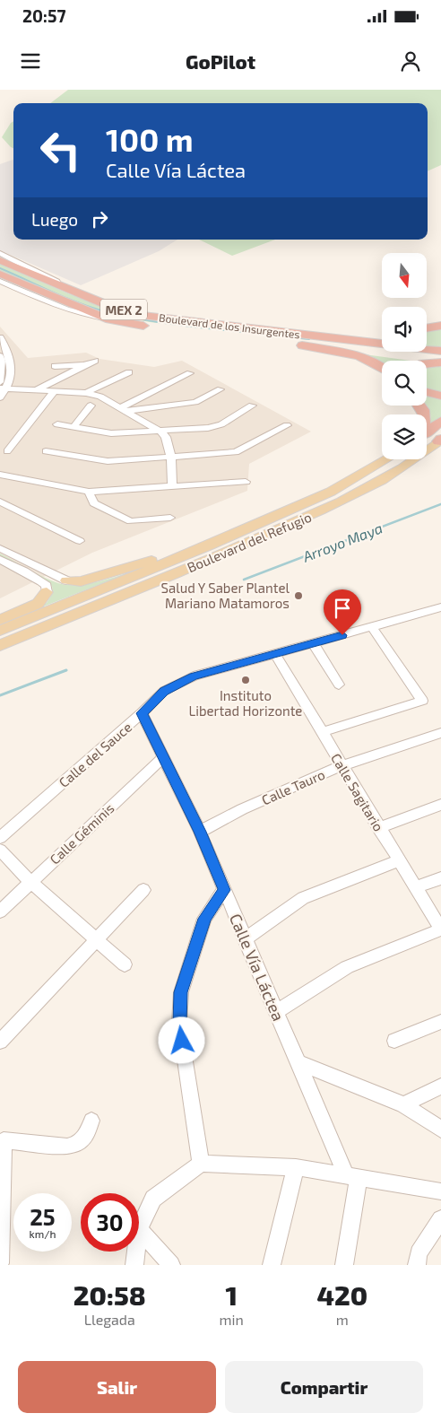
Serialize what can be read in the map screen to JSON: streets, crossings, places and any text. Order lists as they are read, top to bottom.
{
  "streets": {
    "highway": ["MEX 2", "Boulevard de los Insurgentes"],
    "main road": ["Boulevard del Refugio"],
    "street": [
      "Calle del Sauce",
      "Calle Tauro",
      "Calle Sagitario",
      "Calle Géminis",
      "Calle Vía Láctea"
    ]
  },
  "crossings": [
    ["Calle del Sauce", "Calle Sagitario"],
    ["Calle del Sauce", "Calle Vía Láctea"],
    ["Calle Tauro", "Calle Sagitario"],
    ["Calle Tauro", "Calle Vía Láctea"],
    ["Calle Géminis", "Calle Vía Láctea"]
  ],
  "water": ["Arroyo Maya"],
  "places": ["Salud Y Saber Plantel Mariano Matamoros", "Instituto Libertad Horizonte"],
  "north": "bottom",
  "page": {
    "status": "20:57",
    "header": "GoPilot",
    "turn": ["100 m", "Calle Vía Láctea"],
    "then": "Luego",
    "speed": "25 km/h",
    "limit": "30",
    "eta": [
      "20:58",
      "Llegada",
      "1",
      "min",
      "420",
      "m"
    ],
    "buttons": ["Salir", "Compartir"]
  }
}
